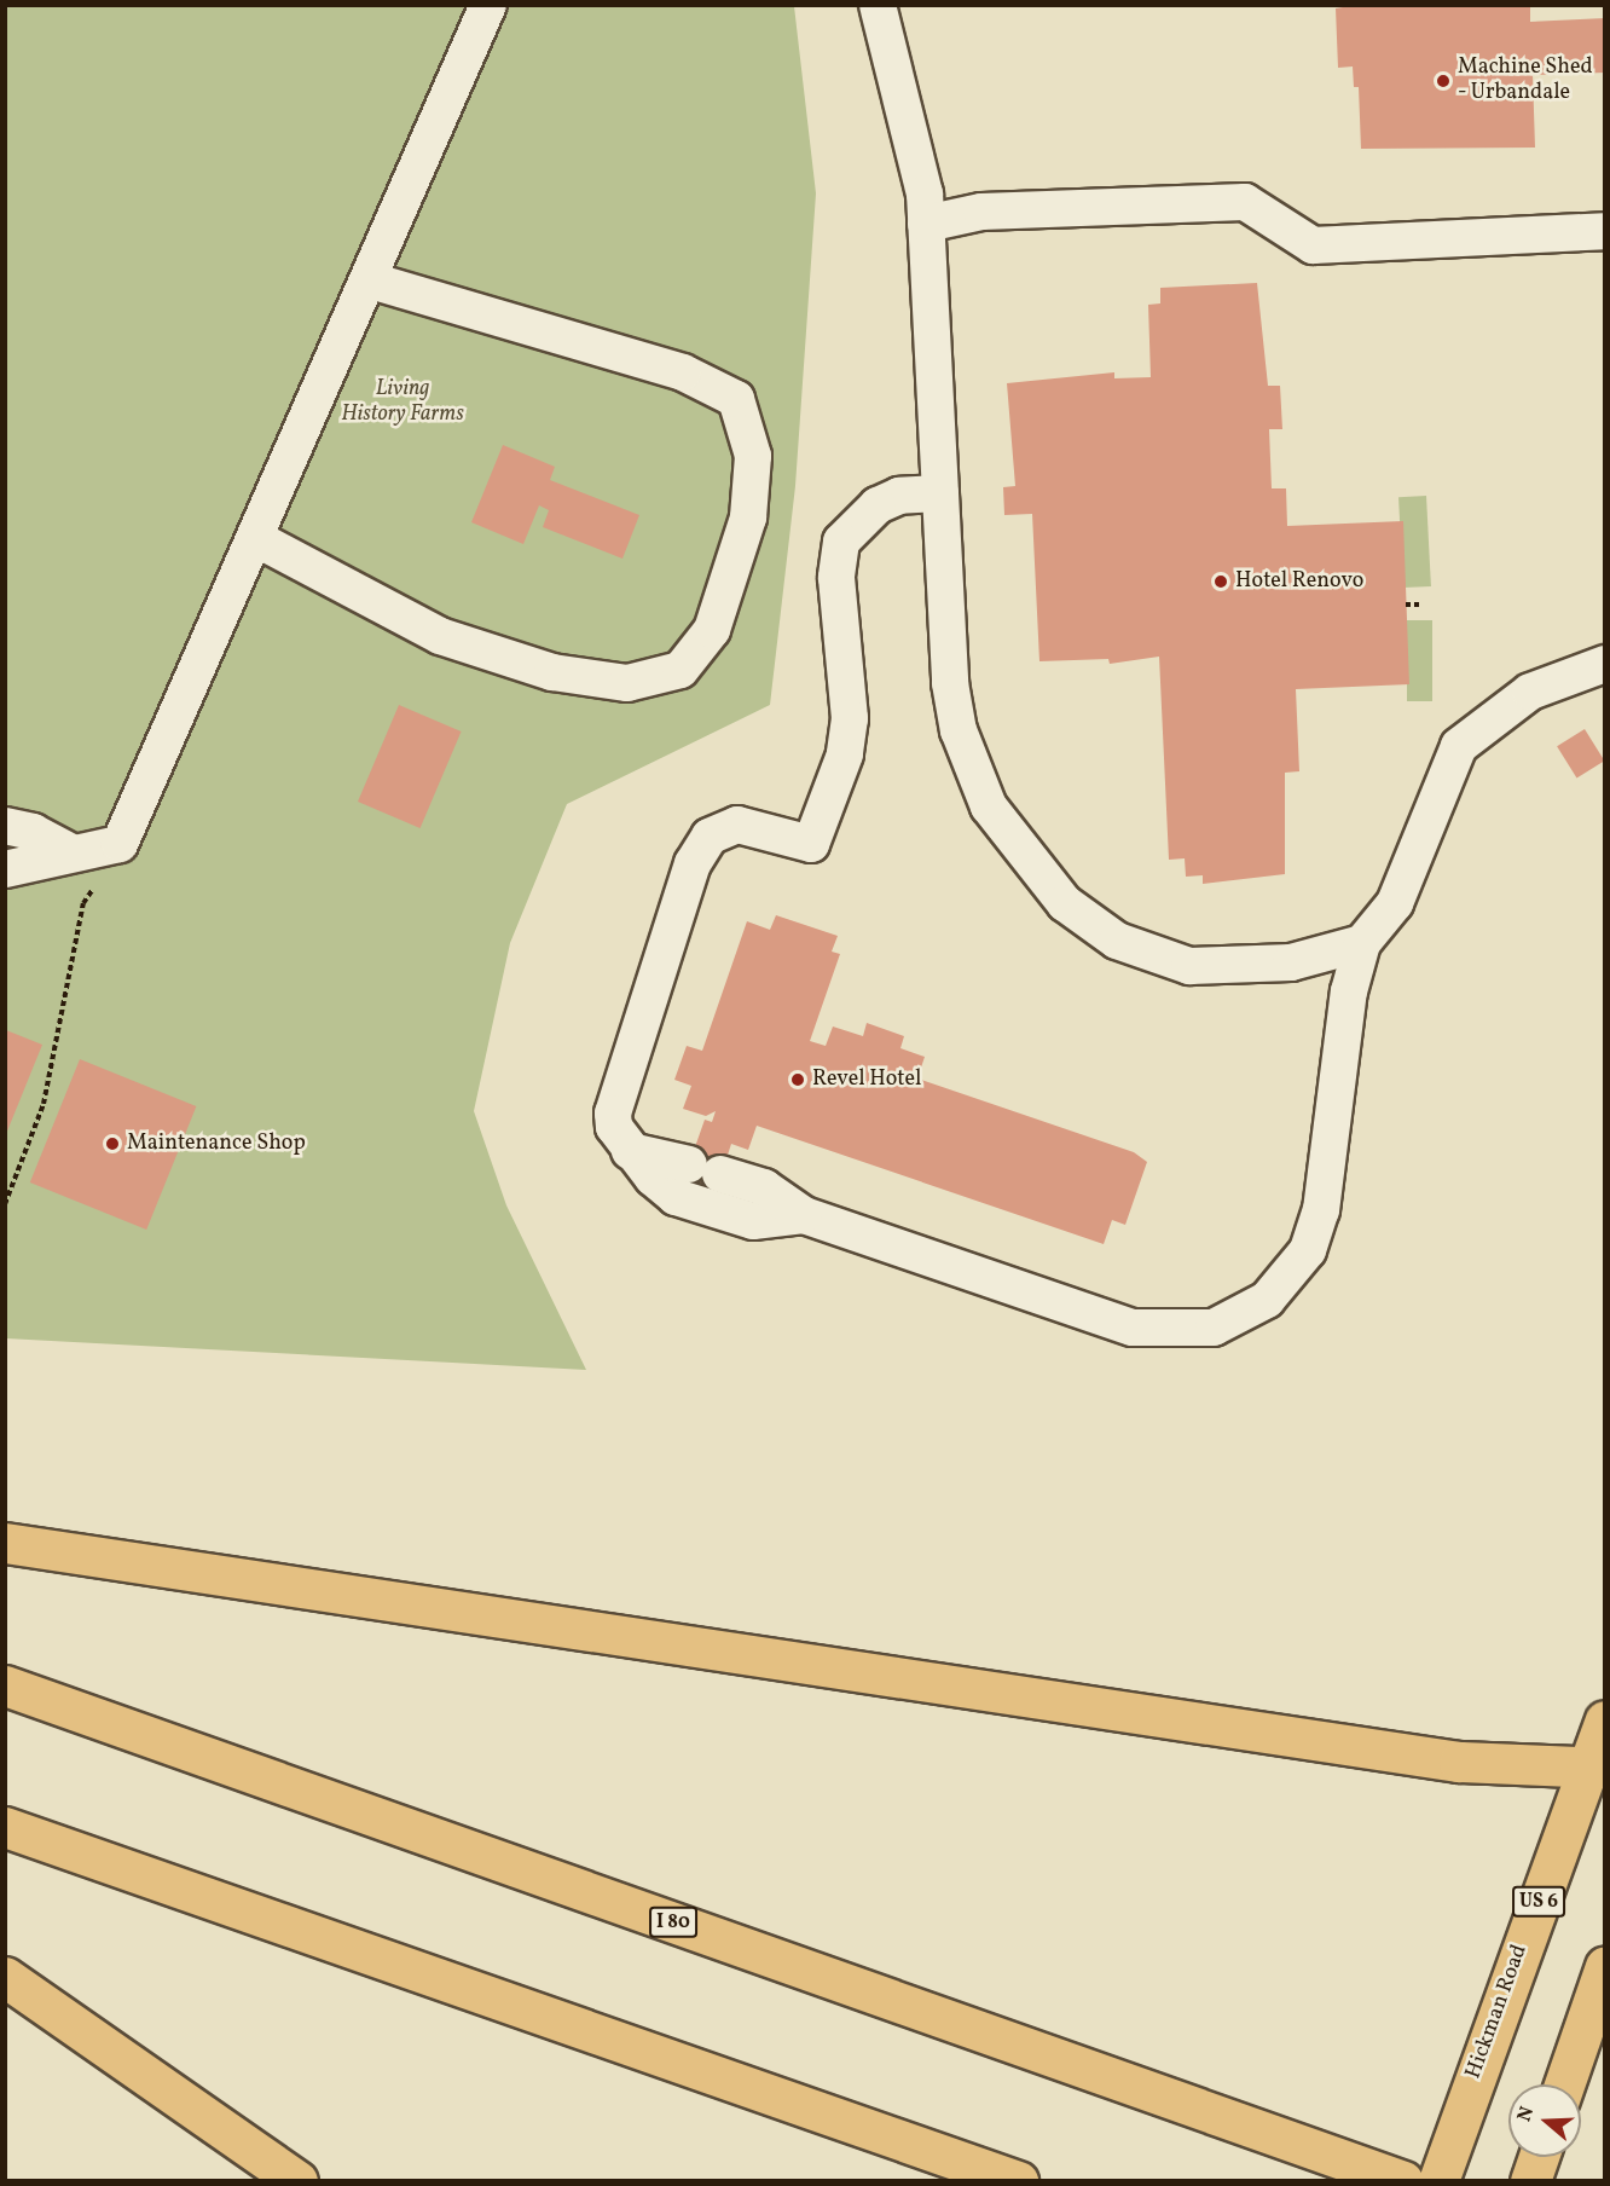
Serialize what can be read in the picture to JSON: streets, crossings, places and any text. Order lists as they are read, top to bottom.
{
  "streets": {
    "main road": ["US 6", "I 80", "Hickman Road"]
  },
  "parks": ["Living History Farms"],
  "places": [
    "Machine Shed - Urbandale",
    "Hotel Renovo",
    "Revel Hotel",
    "Maintenance Shop"
  ],
  "north": "left"
}
